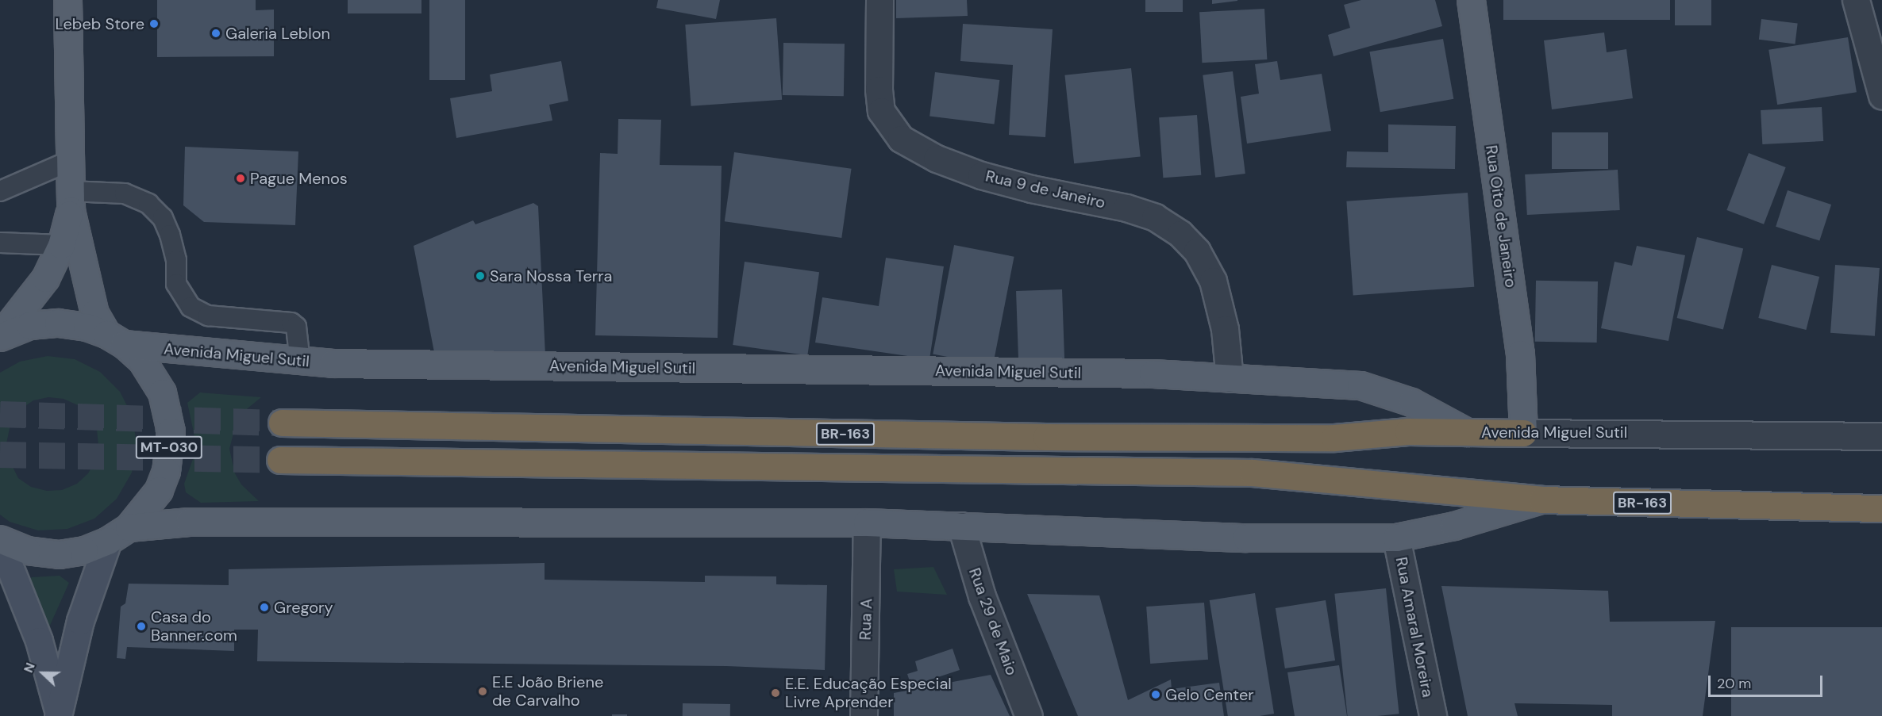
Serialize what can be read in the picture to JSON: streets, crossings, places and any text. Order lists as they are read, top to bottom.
{
  "streets": {
    "highway": ["Avenida Miguel Sutil", "BR-163"],
    "main road": ["Rua Oito de Janeiro", "MT-030"],
    "street": [
      "Rua 9 de Janeiro",
      "Rua A",
      "Rua 29 de Maio",
      "Rua Amaral Moreira"
    ]
  },
  "crossings": [
    ["Rua 9 de Janeiro", "Avenida Miguel Sutil"],
    ["Rua Oito de Janeiro", "Avenida Miguel Sutil"],
    ["Avenida Miguel Sutil", "BR-163"],
    ["Avenida Miguel Sutil", "MT-030"]
  ],
  "places": [
    "Lebeb Store",
    "Galeria Leblon",
    "Pague Menos",
    "Sara Nossa Terra",
    "Gregory",
    "Casa do Banner.com",
    "E.E João Briene de Carvalho",
    "E.E. Educação Especial Livre Aprender",
    "Gelo Center"
  ],
  "scale_bar": "20 m",
  "north": "left"
}
